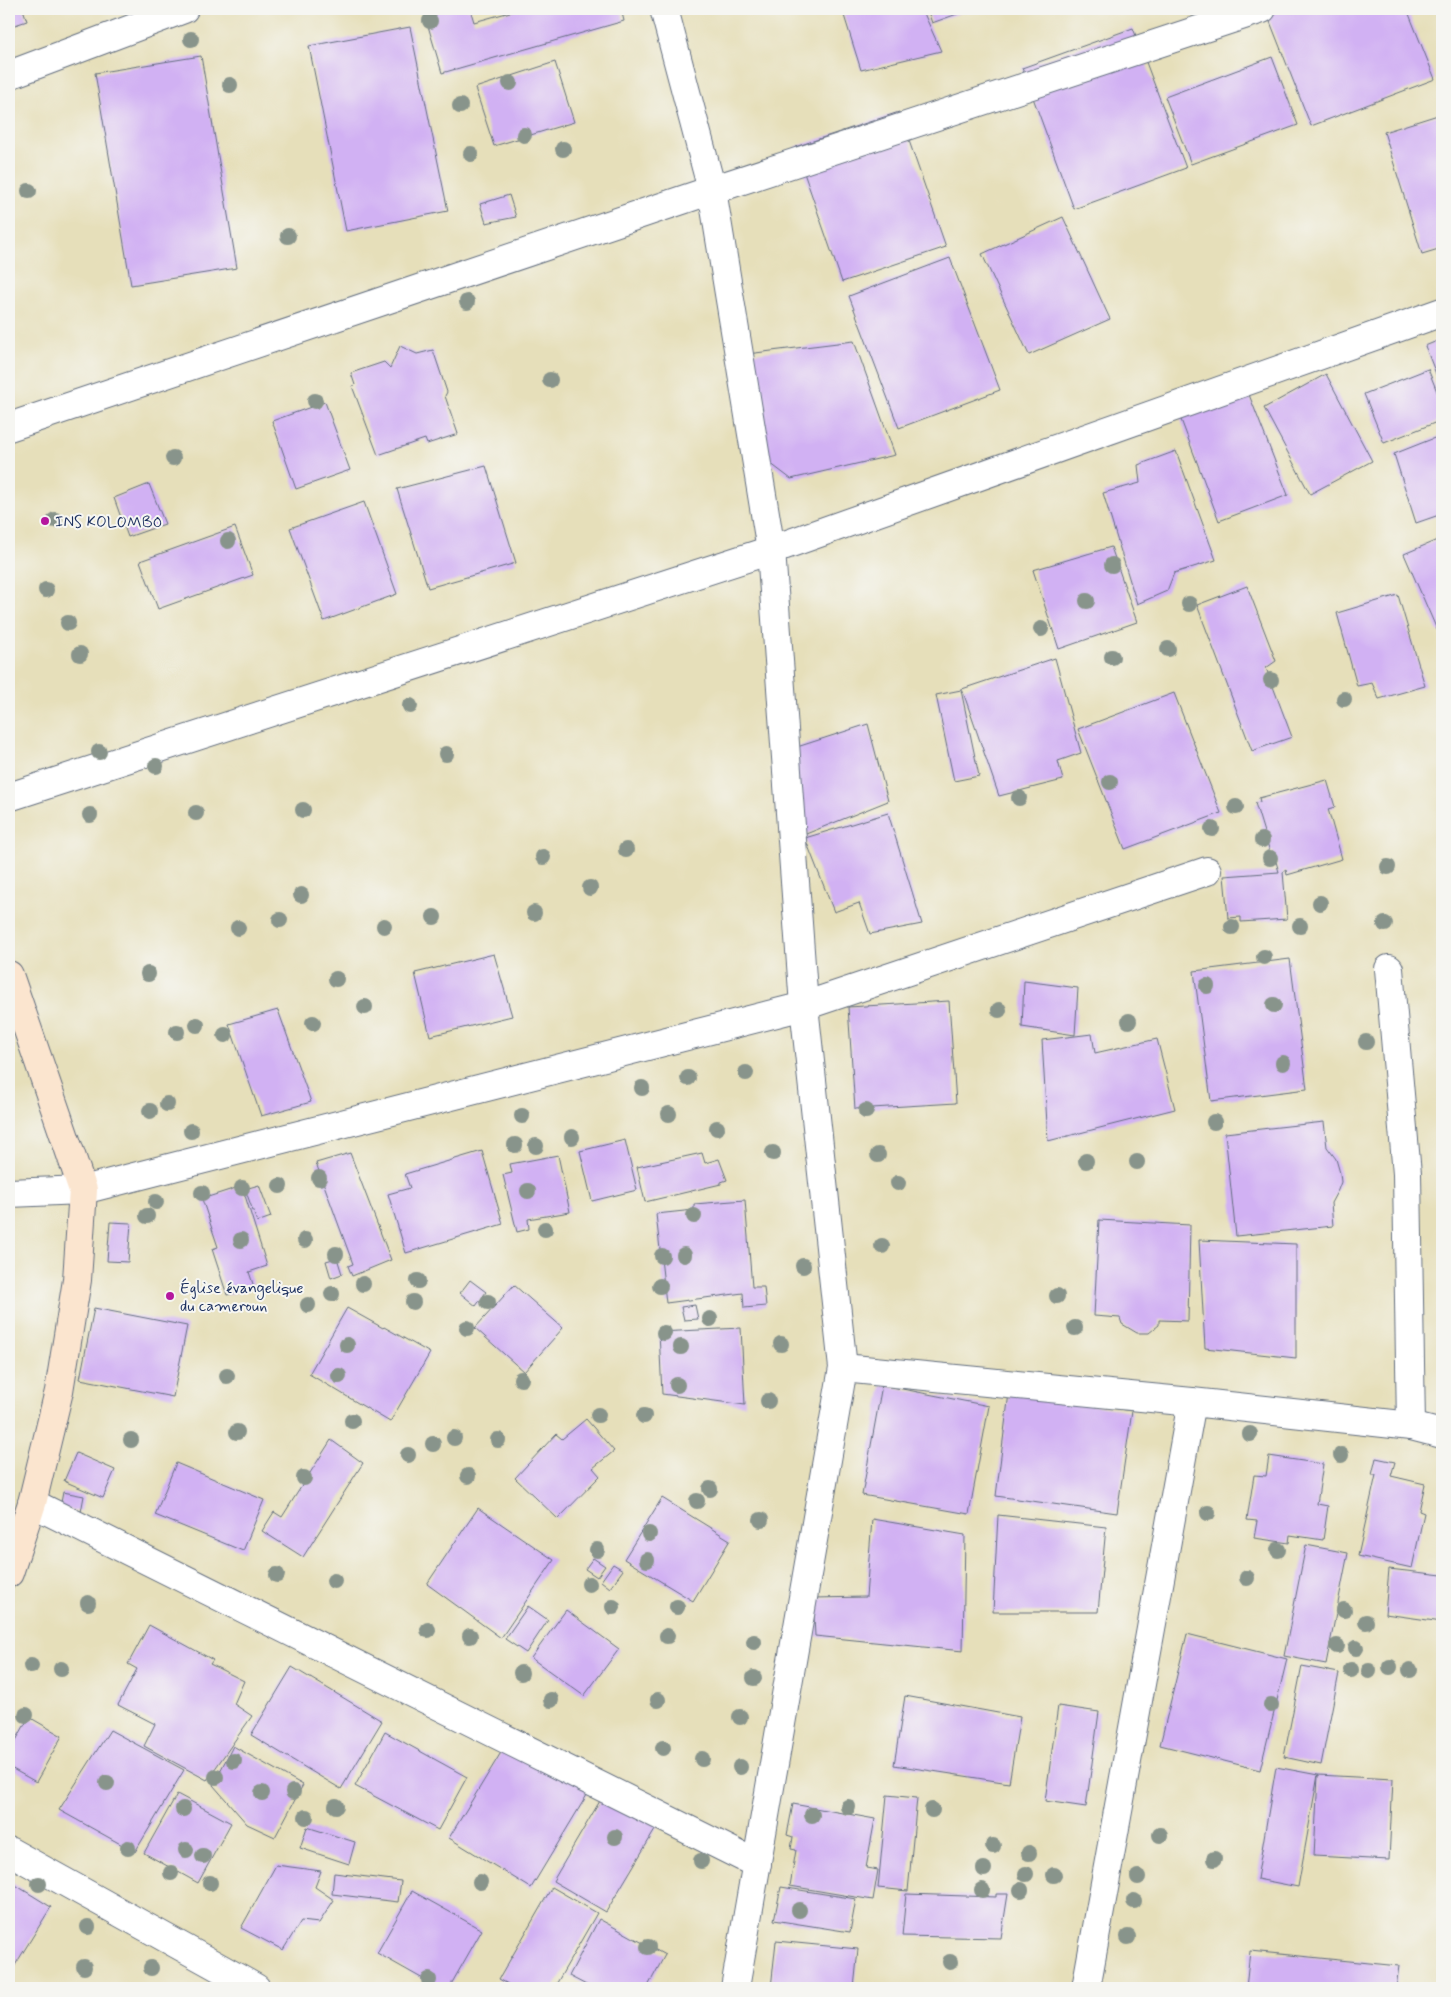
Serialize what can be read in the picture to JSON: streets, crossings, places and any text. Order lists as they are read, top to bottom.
{
  "places": ["INS KOLOMBO", "Église évangelique du cameroun"]
}
